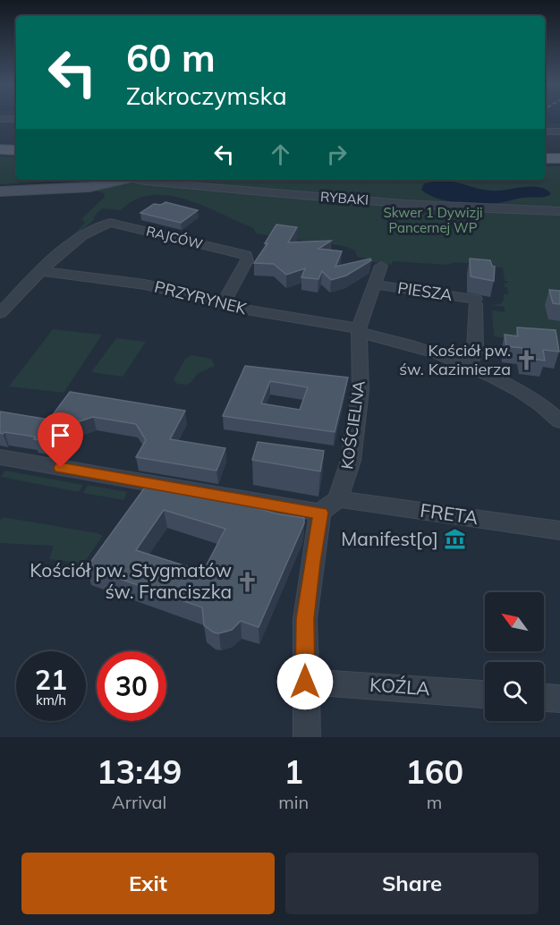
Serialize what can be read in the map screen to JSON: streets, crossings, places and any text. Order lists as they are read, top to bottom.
{
  "streets": {
    "street": [
      "RYBAKI",
      "RAJCÓW",
      "PIESZA",
      "PRZYRYNEK",
      "KOŚCIELNA",
      "FRETA",
      "KOŹLA"
    ]
  },
  "crossings": [
    ["RAJCÓW", "PRZYRYNEK"],
    ["PIESZA", "PRZYRYNEK"],
    ["PIESZA", "KOŚCIELNA"],
    ["PRZYRYNEK", "KOŚCIELNA"],
    ["KOŚCIELNA", "FRETA"],
    ["KOŚCIELNA", "KOŹLA"]
  ],
  "parks": ["Skwer 1 Dywizji Pancernej WP"],
  "places": {
    "church": ["Kościół pw. św. Kazimierza", "Kościół pw. Stygmatów św. Franciszka"],
    "museum": ["Manifest[o]"]
  },
  "north": "top left",
  "page": {
    "turn": ["60 m", "Zakroczymska"],
    "speed": "21 km/h",
    "limit": "30",
    "eta": [
      "13:49",
      "Arrival",
      "1",
      "min",
      "160",
      "m"
    ],
    "buttons": ["Exit", "Share"]
  }
}
